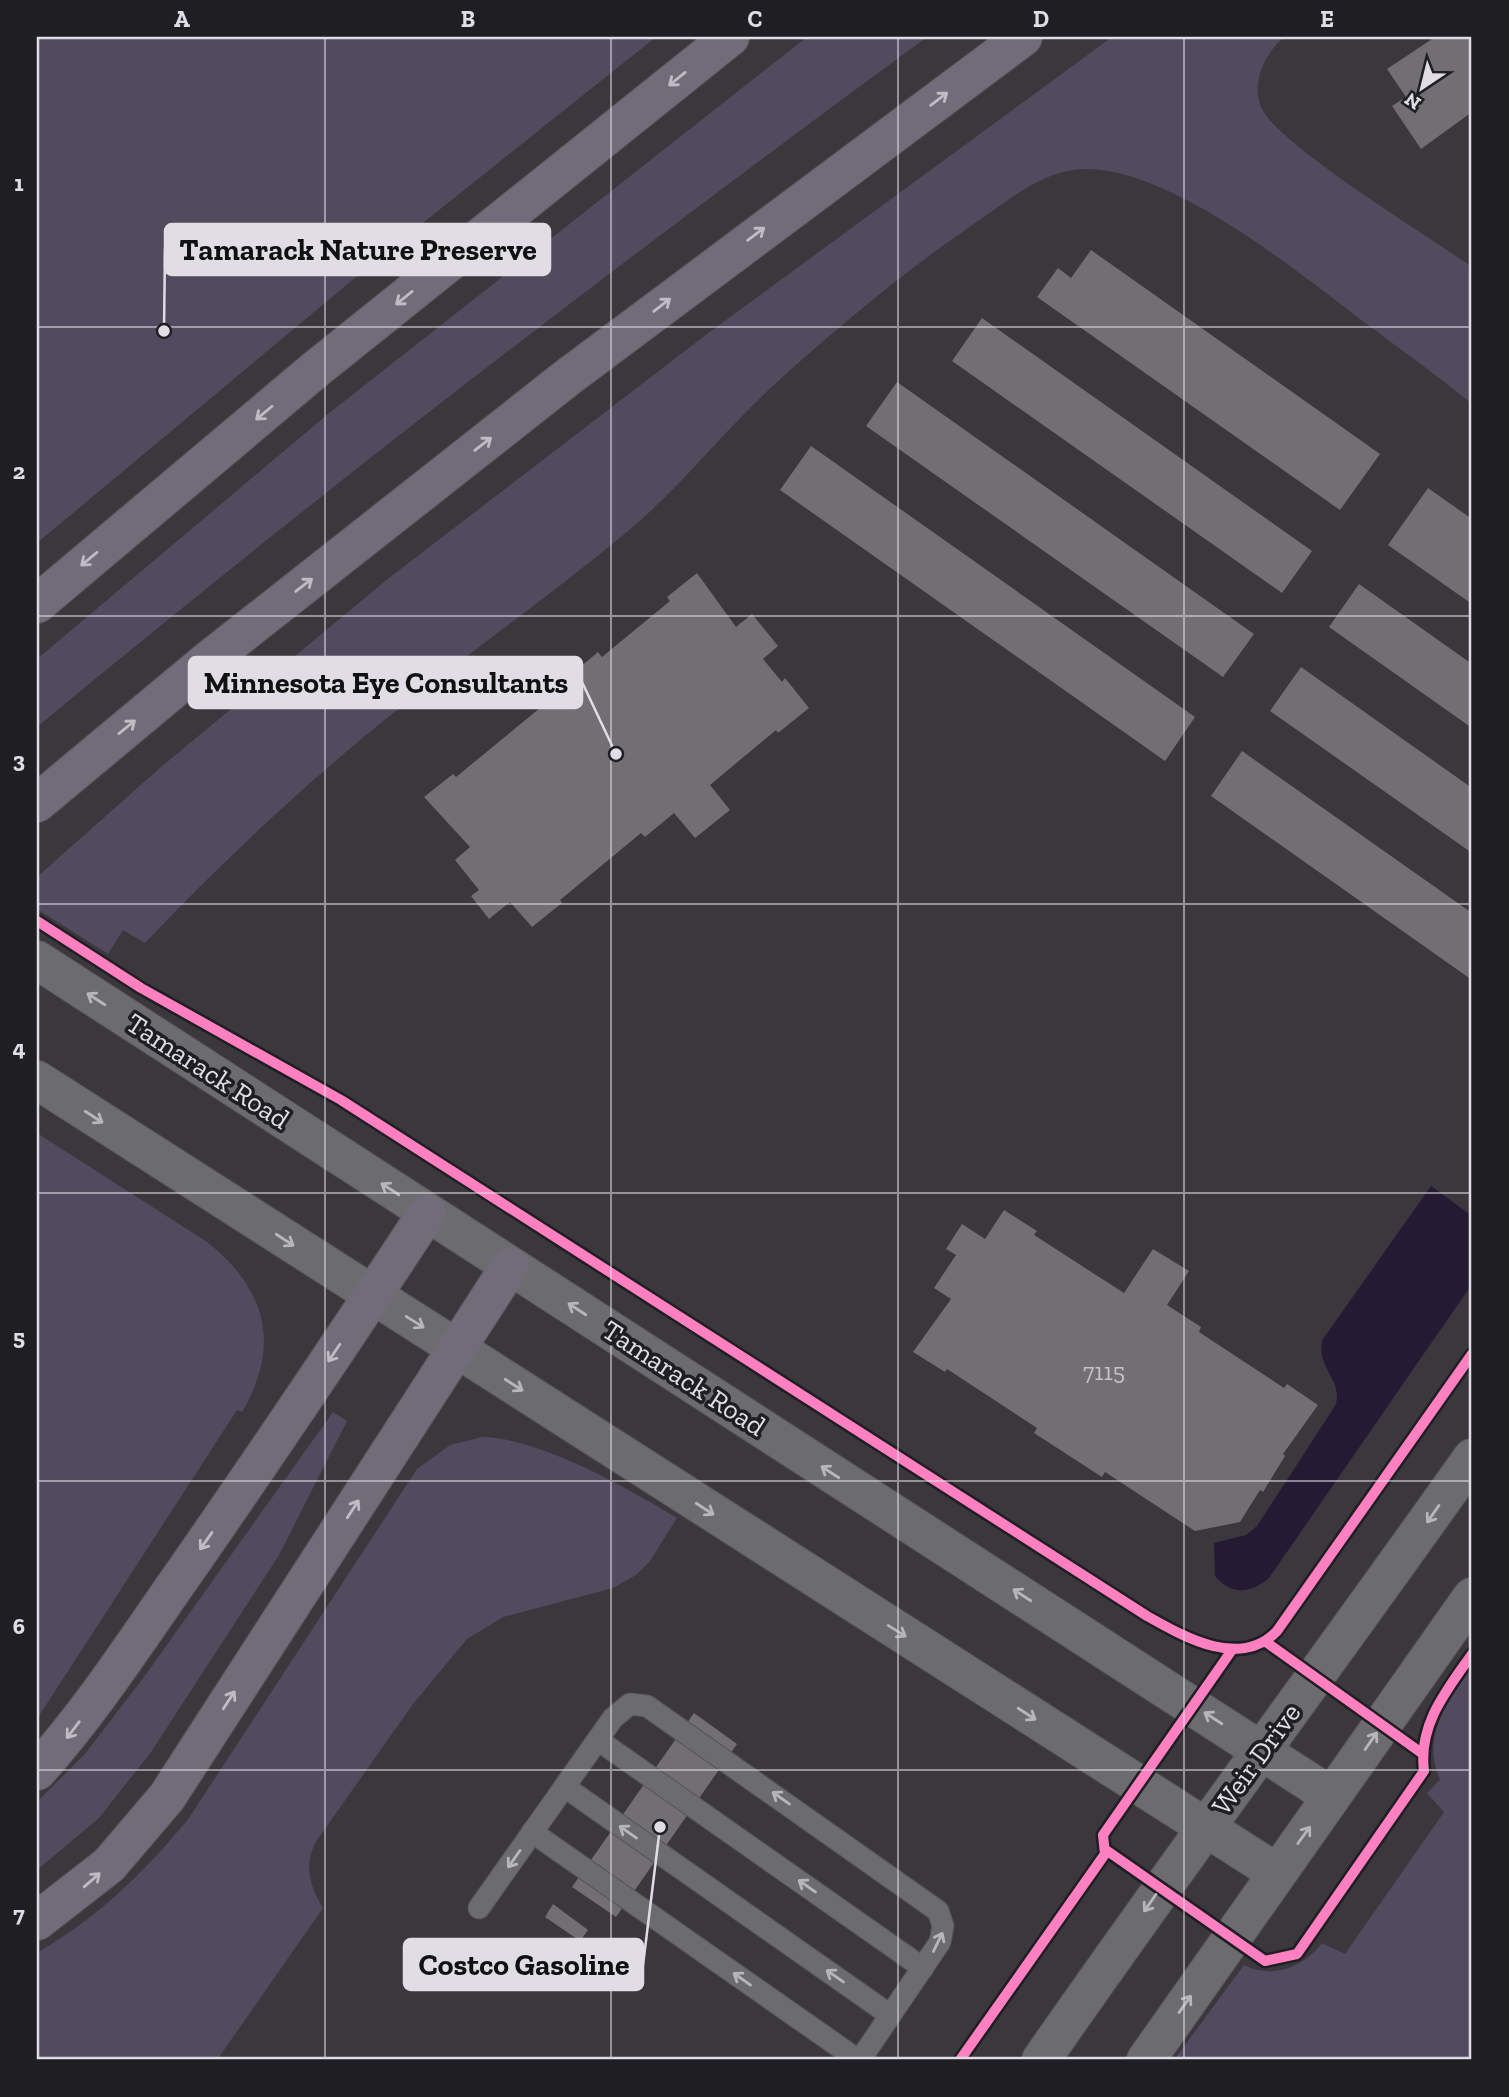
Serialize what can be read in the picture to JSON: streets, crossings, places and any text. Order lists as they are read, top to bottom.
{
  "streets": {
    "street": ["Tamarack Road", "Weir Drive"]
  },
  "crossings": [
    ["Tamarack Road", "Weir Drive"]
  ],
  "places": ["Tamarack Nature Preserve", "Minnesota Eye Consultants", "Costco Gasoline"],
  "house_numbers": ["7115"],
  "north": "bottom left",
  "grid": {
    "columns": [
      "A",
      "B",
      "C",
      "D",
      "E"
    ],
    "rows": [
      "1",
      "2",
      "3",
      "4",
      "5",
      "6",
      "7"
    ]
  }
}
